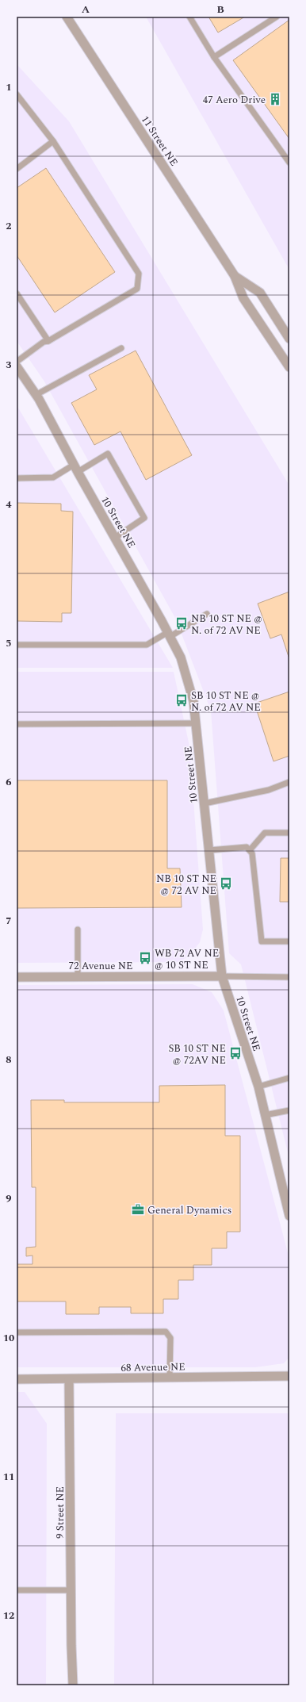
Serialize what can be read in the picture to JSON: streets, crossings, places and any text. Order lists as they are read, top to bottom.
{
  "streets": {
    "street": [
      "11 Street NE",
      "10 Street NE",
      "72 Avenue NE",
      "68 Avenue NE",
      "9 Street NE"
    ]
  },
  "crossings": [
    ["10 Street NE", "72 Avenue NE"],
    ["68 Avenue NE", "9 Street NE"]
  ],
  "places": {
    "building": ["47 Aero Drive"],
    "bus stop": [
      "NB 10 ST NE @ N. of 72 AV NE",
      "SB 10 ST NE @ N. of 72 AV NE",
      "NB 10 ST NE @ 72 AV NE",
      "WB 72 AV NE @ 10 ST NE",
      "SB 10 ST NE @ 72AV NE"
    ],
    "office": ["General Dynamics"]
  },
  "grid": {
    "columns": ["A", "B"],
    "rows": [
      "1",
      "2",
      "3",
      "4",
      "5",
      "6",
      "7",
      "8",
      "9",
      "10",
      "11",
      "12"
    ]
  }
}
